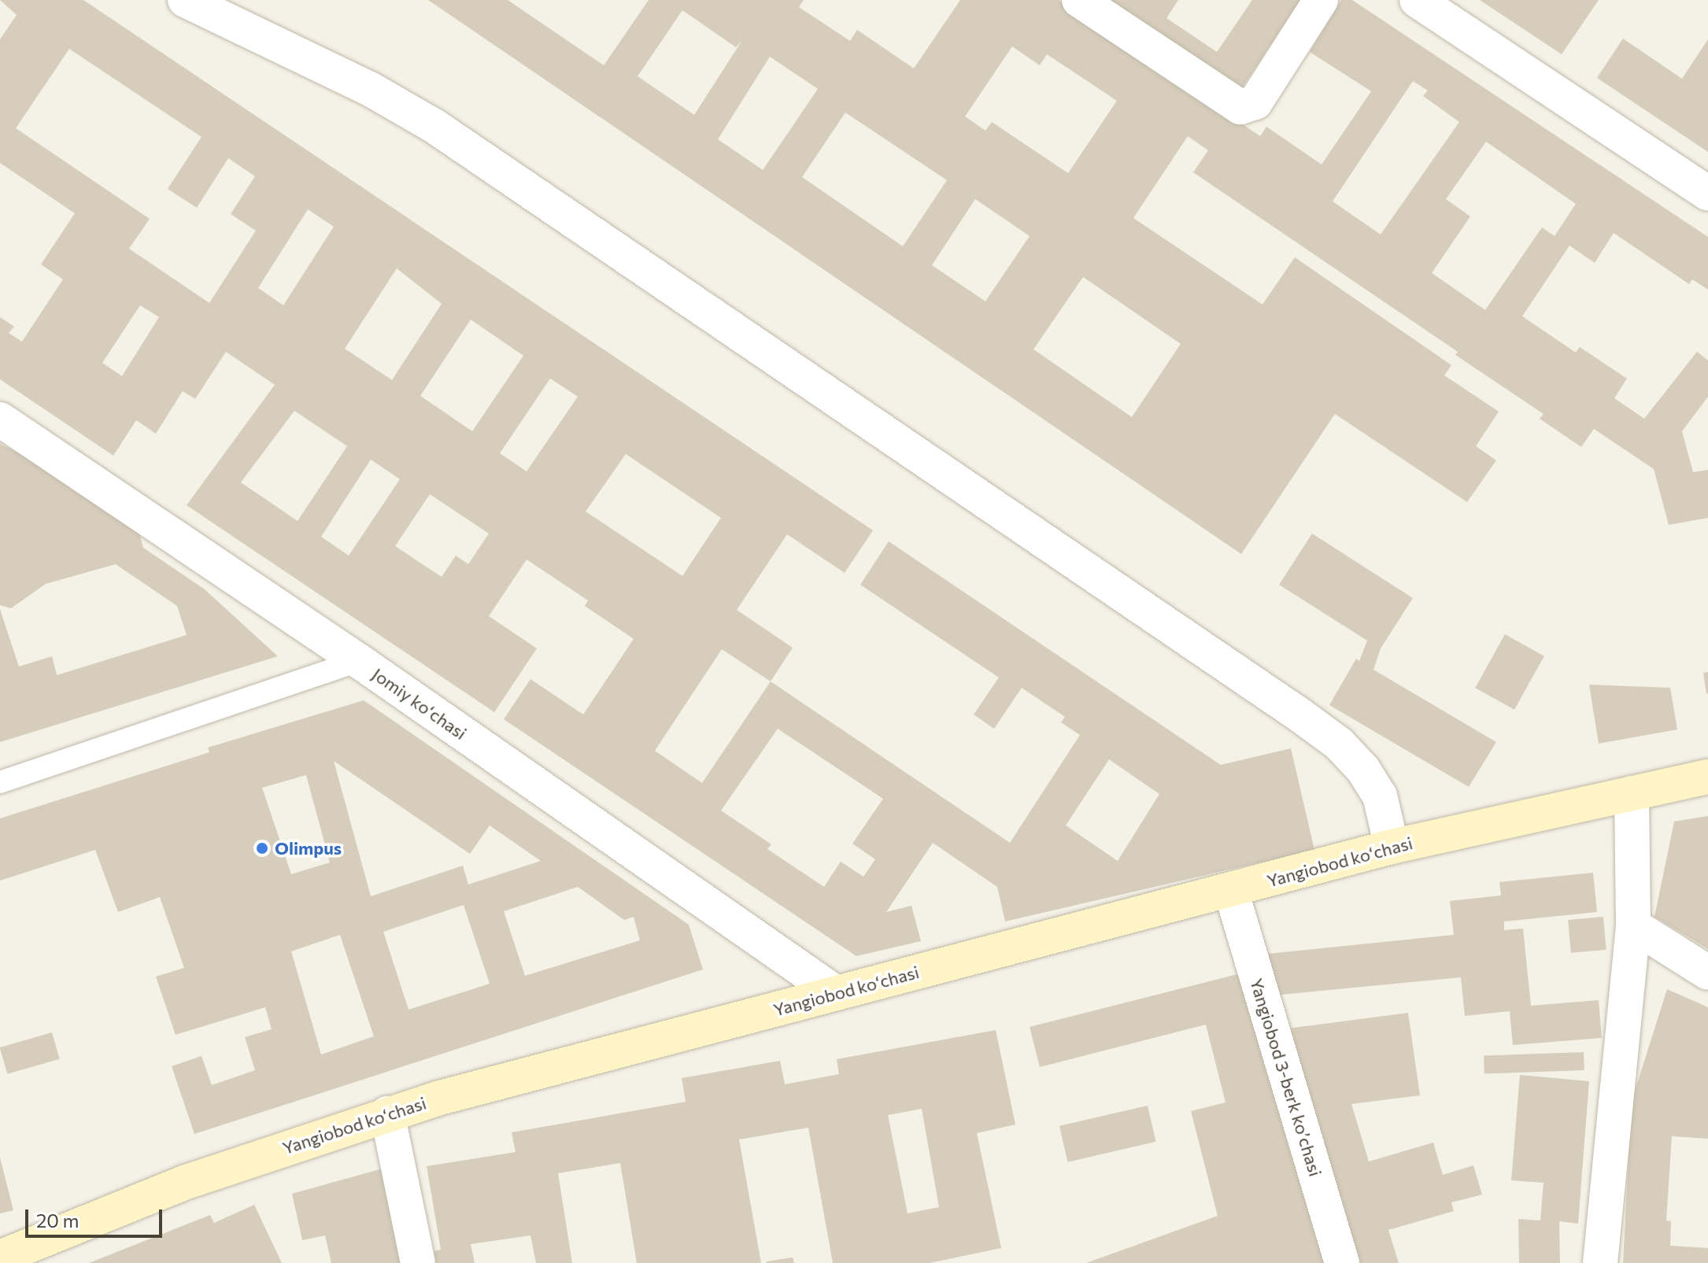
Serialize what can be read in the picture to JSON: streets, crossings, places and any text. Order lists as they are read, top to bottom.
{
  "streets": {
    "street": ["Jomiy koʻchasi", "Yangiobod koʻchasi", "Yangiobod 3-berk koʼchasi"]
  },
  "crossings": [
    ["Jomiy koʻchasi", "Yangiobod koʻchasi"],
    ["Yangiobod koʻchasi", "Yangiobod 3-berk koʼchasi"]
  ],
  "places": ["Olimpus"],
  "scale_bar": "20 m"
}
